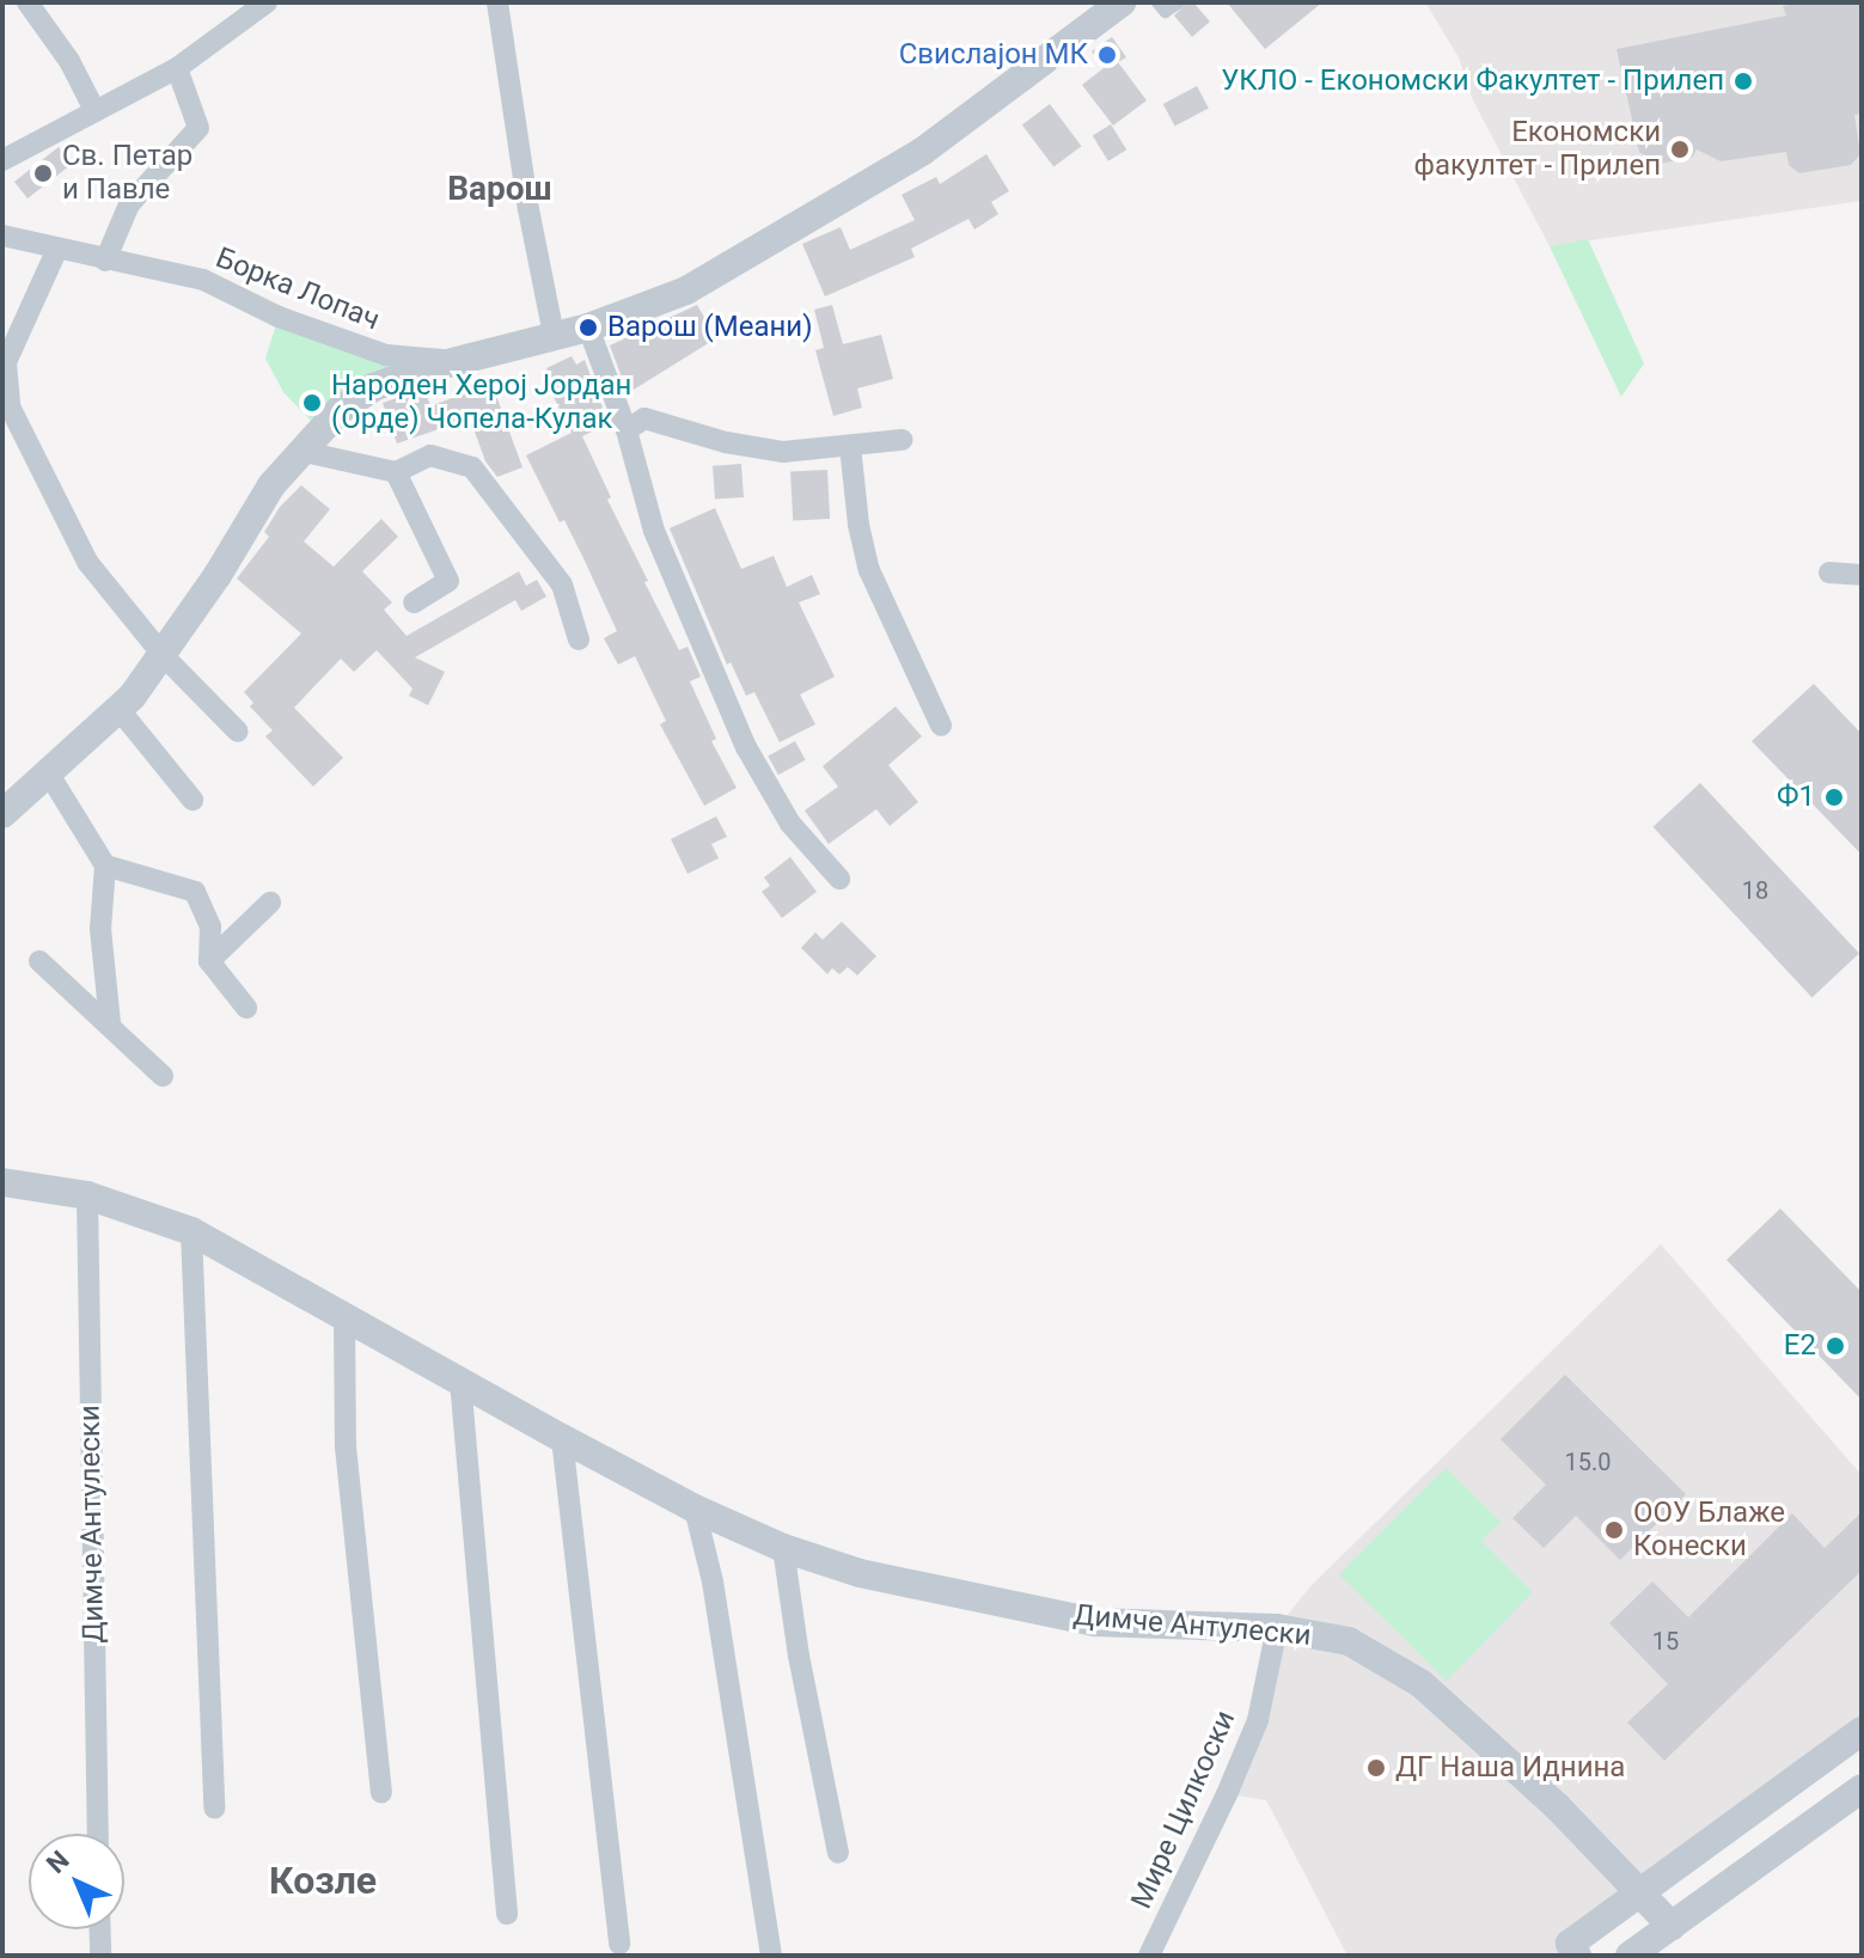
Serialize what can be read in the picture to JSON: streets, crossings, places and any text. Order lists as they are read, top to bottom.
{
  "streets": {
    "street": ["Борка Лопач", "Димче Антулески", "Мире Цилкоски"]
  },
  "crossings": [
    ["Димче Антулески", "Мире Цилкоски"]
  ],
  "districts": ["Варош", "Козле"],
  "places": [
    "Свислајон МК",
    "УКЛО - Економски Факултет - Прилеп",
    "Економски факултет - Прилеп",
    "Св. Петар и Павле",
    "Варош (Меани)",
    "Народен Херој Јордан (Орде) Чопела-Кулак",
    "Ф1",
    "Е2",
    "ООУ Блаже Конески",
    "ДГ Наша Иднина"
  ],
  "house_numbers": ["18", "15.0", "15"],
  "north": "top left"
}
